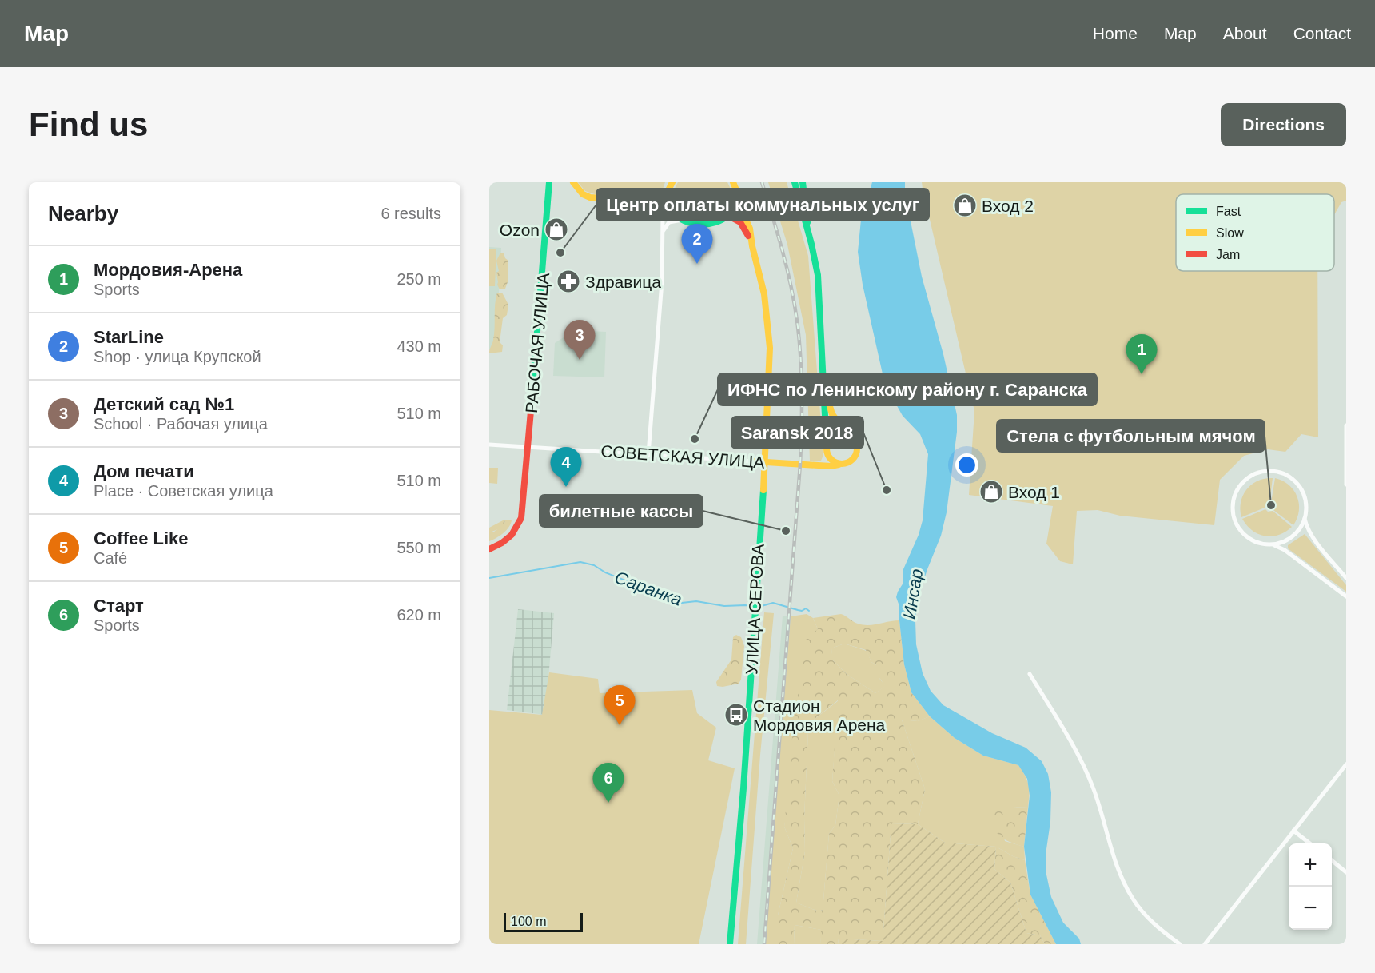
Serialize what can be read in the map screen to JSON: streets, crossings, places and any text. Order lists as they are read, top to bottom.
{
  "streets": {
    "street": ["РАБОЧАЯ УЛИЦА", "СОВЕТСКАЯ УЛИЦА", "УЛИЦА СЕРОВА"]
  },
  "crossings": [
    ["РАБОЧАЯ УЛИЦА", "СОВЕТСКАЯ УЛИЦА"],
    ["СОВЕТСКАЯ УЛИЦА", "УЛИЦА СЕРОВА"]
  ],
  "water": ["Саранка", "Инсар"],
  "places": {
    "shop": ["Вход 2", "Ozon", "Вход 1"],
    "other": [
      "Центр оплаты коммунальных услуг",
      "ИФНС по Ленинскому району г. Саранска",
      "Saransk 2018",
      "Стела с футбольным мячом",
      "билетные кассы"
    ],
    "pharmacy": ["Здравица"],
    "bus stop": ["Стадион Мордовия Арена"]
  },
  "legend": ["Fast", "Slow", "Jam"],
  "scale_bar": "100 m",
  "page": {
    "header": "Map",
    "nav": [
      "Home",
      "Map",
      "About",
      "Contact"
    ],
    "buttons": "Directions",
    "title": "Find us",
    "heading": ["Nearby", "6 results"],
    "pins": [
      "2",
      "3",
      "1",
      "4",
      "5",
      "6"
    ],
    "list": [
      {
        "mark": "1",
        "name": "Мордовия-Арена",
        "note": "Sports",
        "value": "250 m"
      },
      {
        "mark": "2",
        "name": "StarLine",
        "note": "Shop · улица Крупской",
        "value": "430 m"
      },
      {
        "mark": "3",
        "name": "Детский сад №1",
        "note": "School · Рабочая улица",
        "value": "510 m"
      },
      {
        "mark": "4",
        "name": "Дом печати",
        "note": "Place · Советская улица",
        "value": "510 m"
      },
      {
        "mark": "5",
        "name": "Coffee Like",
        "note": "Café",
        "value": "550 m"
      },
      {
        "mark": "6",
        "name": "Старт",
        "note": "Sports",
        "value": "620 m"
      }
    ],
    "map_buttons": ["+", "−"],
    "scale": "100 m"
  }
}
